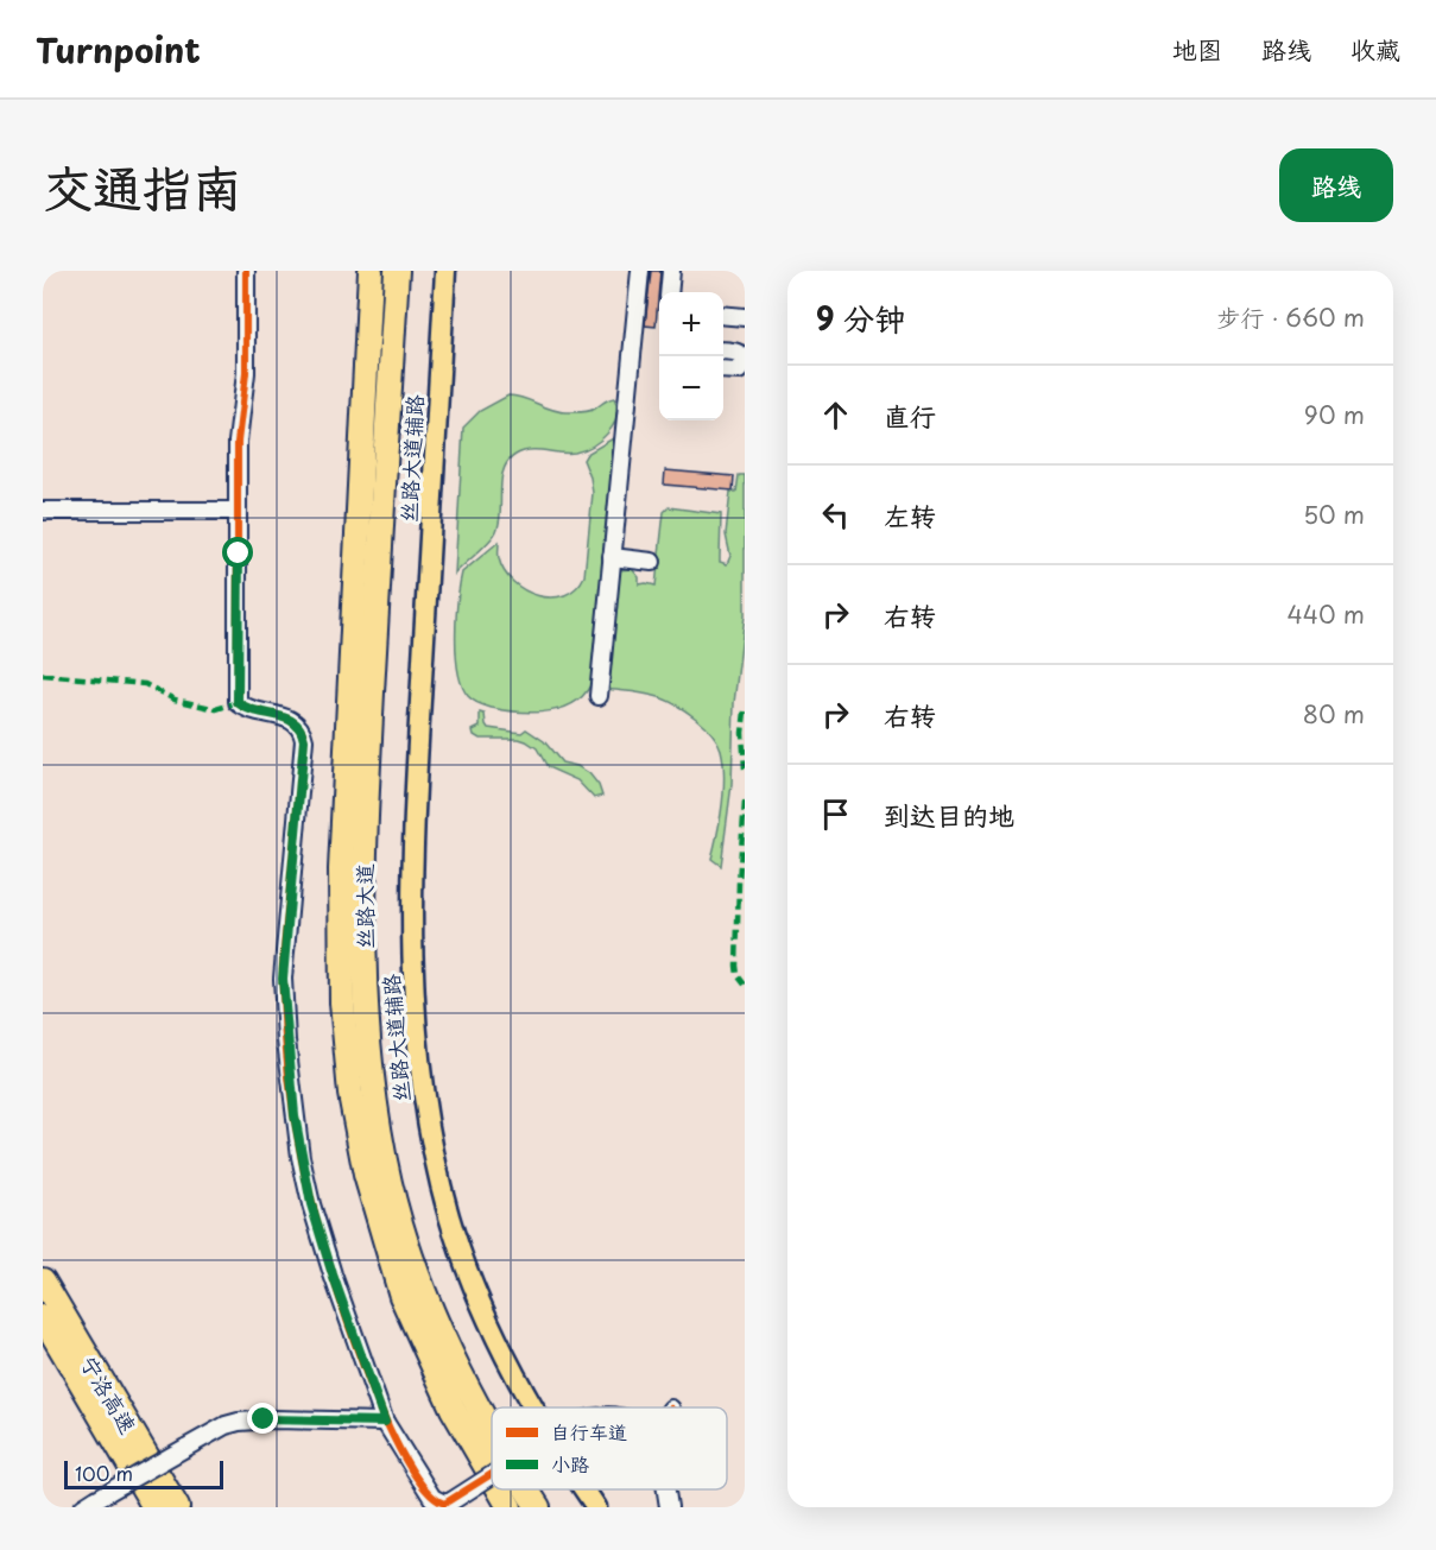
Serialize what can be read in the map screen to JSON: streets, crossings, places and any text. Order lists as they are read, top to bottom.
{
  "streets": {
    "highway": ["丝路大道", "宁洛高速"],
    "main road": ["丝路大道辅路"]
  },
  "legend": ["自行车道", "小路"],
  "scale_bar": "100 m",
  "page": {
    "header": "Turnpoint",
    "nav": ["地图", "路线", "收藏"],
    "title": "交通指南",
    "buttons": "路线",
    "heading": ["9 分钟", "步行 · 660 m"],
    "map_buttons": ["+", "−"],
    "list": [
      ["直行", "90 m"],
      ["左转", "50 m"],
      ["右转", "440 m"],
      ["右转", "80 m"],
      "到达目的地"
    ],
    "scale": "100 m"
  }
}
